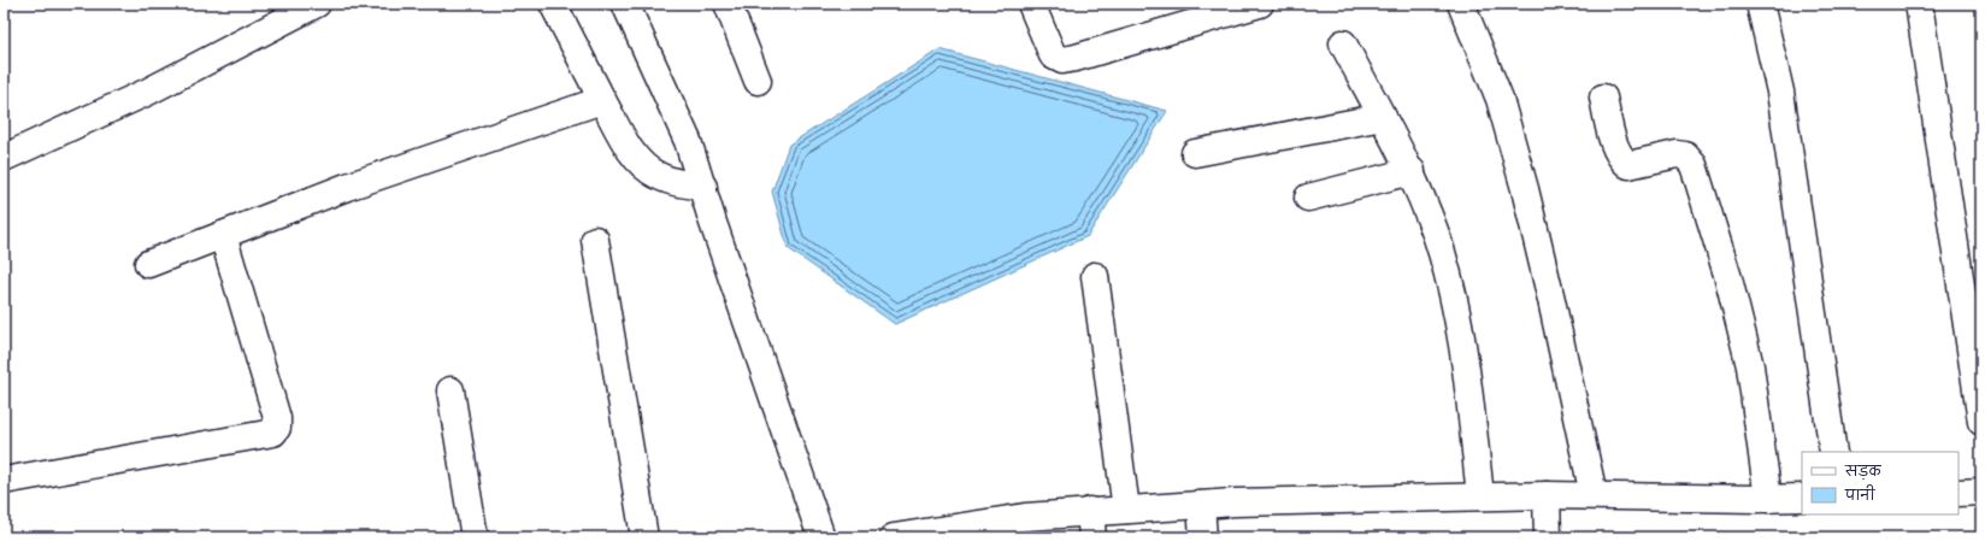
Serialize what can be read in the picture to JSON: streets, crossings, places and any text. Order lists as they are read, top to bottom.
{
  "legend": ["सड़क", "पानी"]
}
